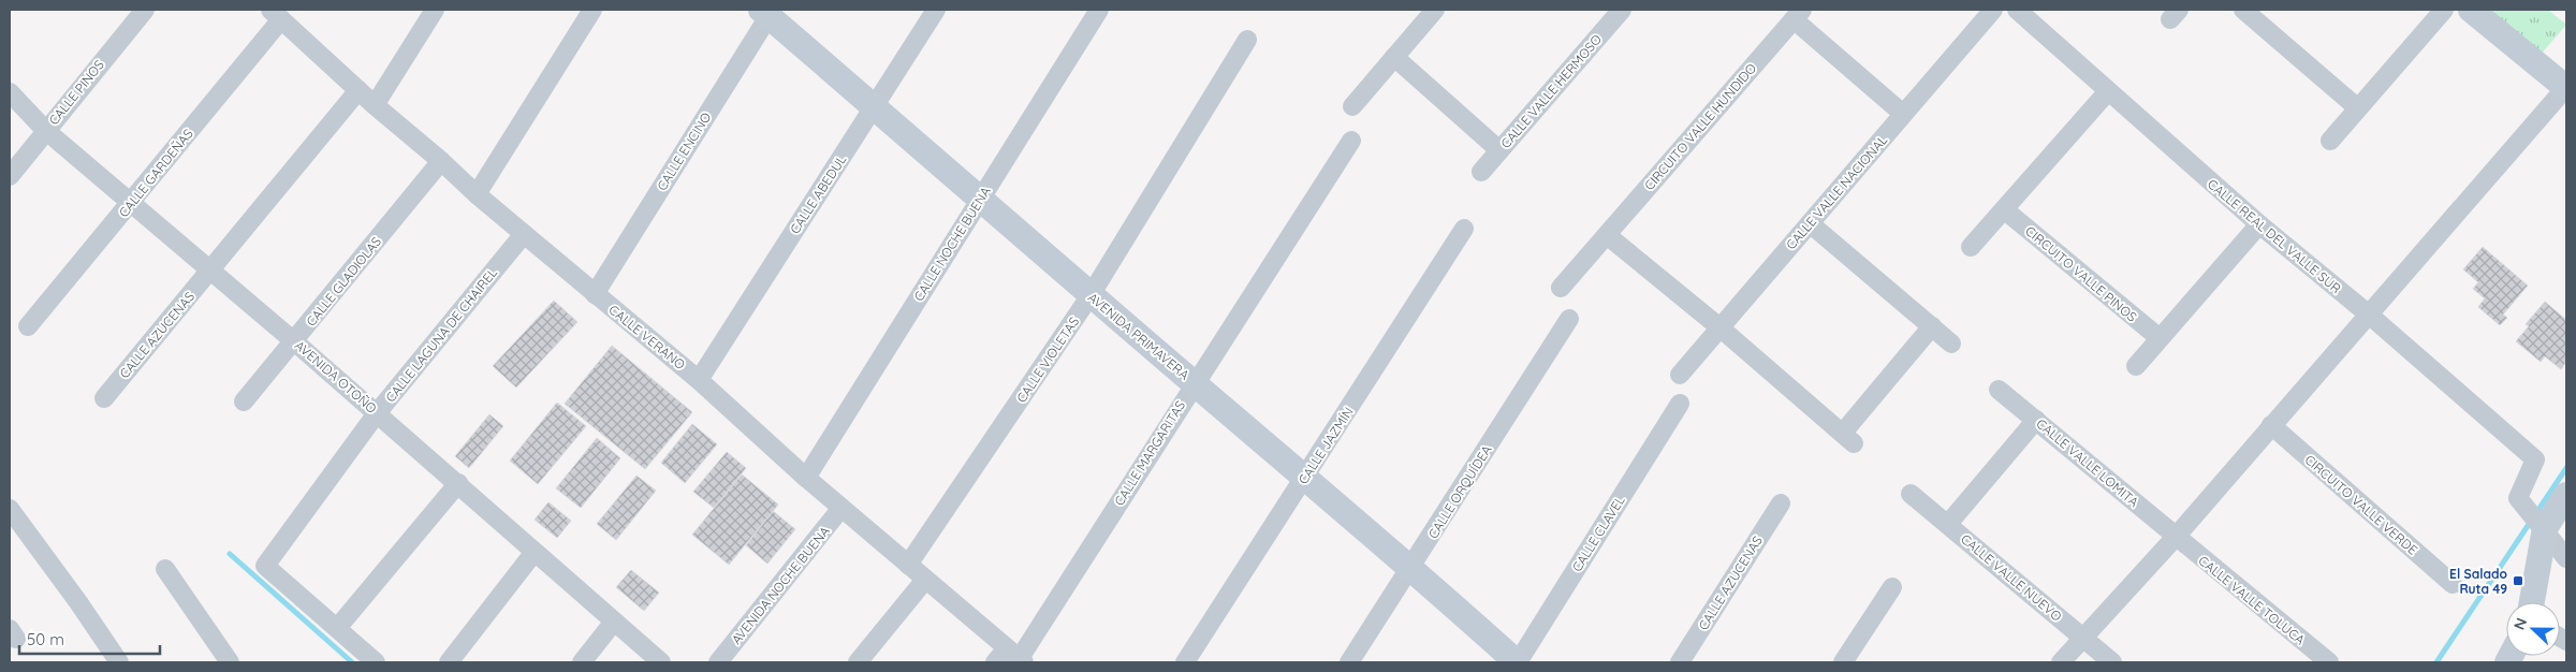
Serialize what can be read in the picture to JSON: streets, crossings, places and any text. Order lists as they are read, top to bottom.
{
  "streets": {
    "street": [
      "CALLE VALLE HERMOSO",
      "CALLE PINOS",
      "CIRCUITO VALLE HUNDIDO",
      "CALLE ENCINO",
      "CALLE GARDEÑAS",
      "CALLE VALLE NACIONAL",
      "CALLE ABEDUL",
      "CALLE REAL DEL VALLE SUR",
      "CALLE NOCHE BUENA",
      "CIRCUITO VALLE PINOS",
      "CALLE GLADIOLAS",
      "CALLE AZUCENAS",
      "CALLE LAGUNA DE CHAIREL",
      "AVENIDA PRIMAVERA",
      "CALLE VERANO",
      "CALLE VIOLETAS",
      "AVENIDA OTOÑO",
      "CALLE JAZMÍN",
      "CALLE MARGARITAS",
      "CALLE VALLE LOMITA",
      "CALLE ORQUÍDEA",
      "CIRCUITO VALLE VERDE",
      "CALLE CLAVEL",
      "CALLE VALLE NUEVO",
      "AVENIDA NOCHE BUENA",
      "CALLE VALLE TOLUCA"
    ]
  },
  "crossings": [
    ["CALLE PINOS", "AVENIDA OTOÑO"],
    ["CIRCUITO VALLE HUNDIDO", "CALLE VALLE NACIONAL"],
    ["CALLE ENCINO", "AVENIDA PRIMAVERA"],
    ["CALLE ENCINO", "CALLE VERANO"],
    ["CALLE GARDEÑAS", "CALLE VERANO"],
    ["CALLE GARDEÑAS", "AVENIDA OTOÑO"],
    ["CALLE ABEDUL", "AVENIDA PRIMAVERA"],
    ["CALLE ABEDUL", "CALLE VERANO"],
    ["CALLE NOCHE BUENA", "AVENIDA PRIMAVERA"],
    ["CALLE NOCHE BUENA", "CALLE VERANO"],
    ["CALLE GLADIOLAS", "CALLE VERANO"],
    ["CALLE GLADIOLAS", "AVENIDA OTOÑO"],
    ["CALLE AZUCENAS", "CALLE VERANO"],
    ["CALLE AZUCENAS", "AVENIDA OTOÑO"],
    ["CALLE LAGUNA DE CHAIREL", "CALLE VERANO"],
    ["CALLE LAGUNA DE CHAIREL", "AVENIDA OTOÑO"],
    ["AVENIDA PRIMAVERA", "CALLE VIOLETAS"],
    ["AVENIDA PRIMAVERA", "CALLE JAZMÍN"],
    ["AVENIDA PRIMAVERA", "CALLE MARGARITAS"],
    ["AVENIDA PRIMAVERA", "CALLE ORQUÍDEA"],
    ["AVENIDA PRIMAVERA", "CALLE CLAVEL"],
    ["CALLE VERANO", "CALLE VIOLETAS"],
    ["CALLE VERANO", "CALLE MARGARITAS"],
    ["CALLE VERANO", "AVENIDA NOCHE BUENA"],
    ["CALLE VALLE LOMITA", "CALLE VALLE TOLUCA"]
  ],
  "places": {
    "transit": ["El Salado Ruta 49"]
  },
  "scale_bar": "50 m",
  "north": "left"
}
